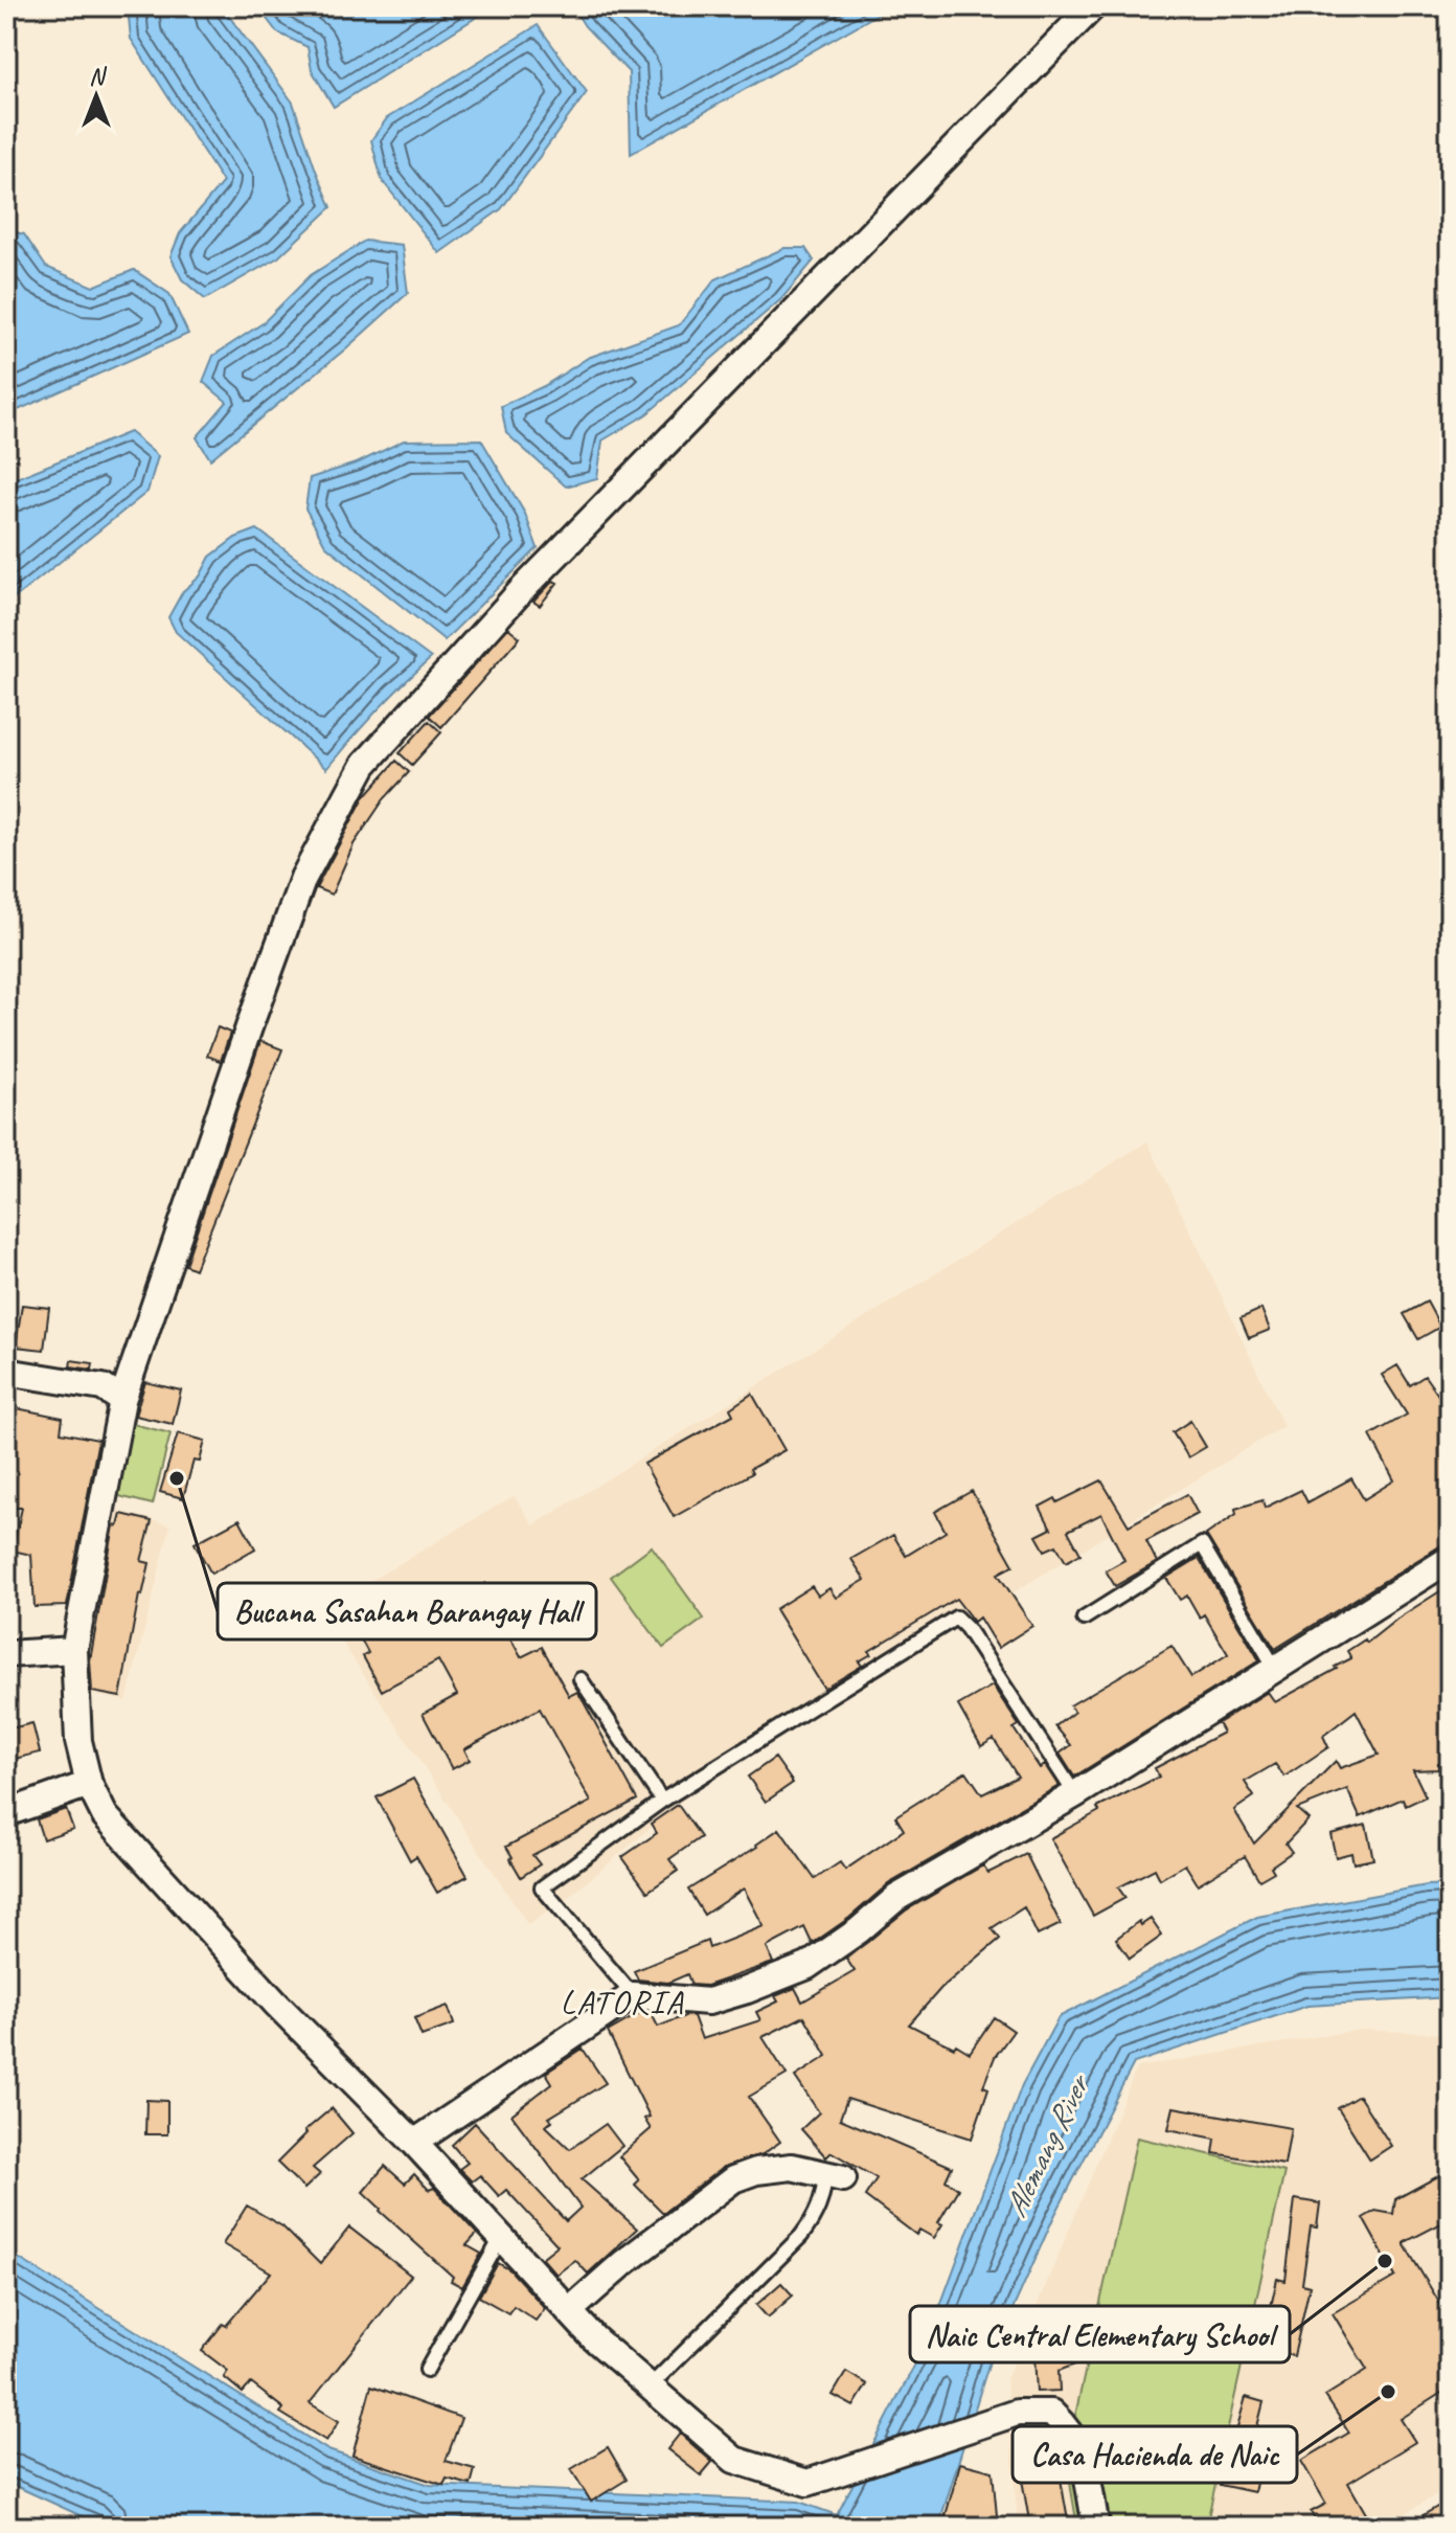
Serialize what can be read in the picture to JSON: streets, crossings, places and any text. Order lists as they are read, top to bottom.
{
  "districts": ["LATORIA"],
  "water": ["Alemang River"],
  "places": ["Bucana Sasahan Barangay Hall", "Naic Central Elementary School", "Casa Hacienda de Naic"],
  "north": "top"
}
